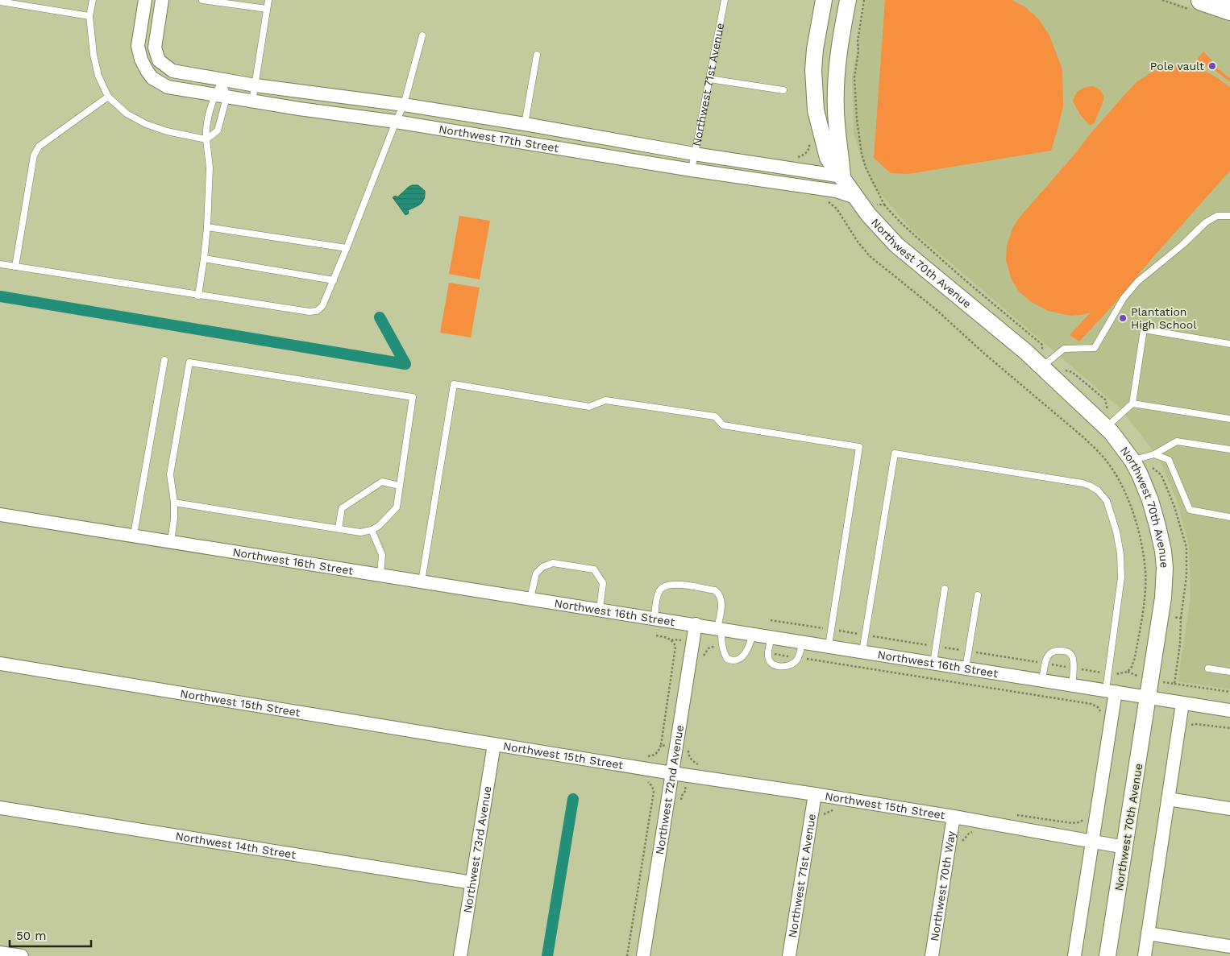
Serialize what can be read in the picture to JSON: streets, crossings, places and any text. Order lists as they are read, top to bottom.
{
  "streets": {
    "street": [
      "Northwest 71st Avenue",
      "Northwest 17th Street",
      "Northwest 70th Avenue",
      "Northwest 16th Street",
      "Northwest 15th Street",
      "Northwest 72nd Avenue",
      "Northwest 14th Street",
      "Northwest 73rd Avenue",
      "Northwest 70th Way"
    ]
  },
  "crossings": [
    ["Northwest 71st Avenue", "Northwest 17th Street"],
    ["Northwest 71st Avenue", "Northwest 15th Street"],
    ["Northwest 17th Street", "Northwest 70th Avenue"],
    ["Northwest 70th Avenue", "Northwest 16th Street"],
    ["Northwest 70th Avenue", "Northwest 15th Street"],
    ["Northwest 16th Street", "Northwest 72nd Avenue"],
    ["Northwest 15th Street", "Northwest 72nd Avenue"],
    ["Northwest 15th Street", "Northwest 73rd Avenue"],
    ["Northwest 15th Street", "Northwest 70th Way"],
    ["Northwest 14th Street", "Northwest 73rd Avenue"]
  ],
  "places": ["Pole vault", "Plantation High School"],
  "scale_bar": "50 m"
}
